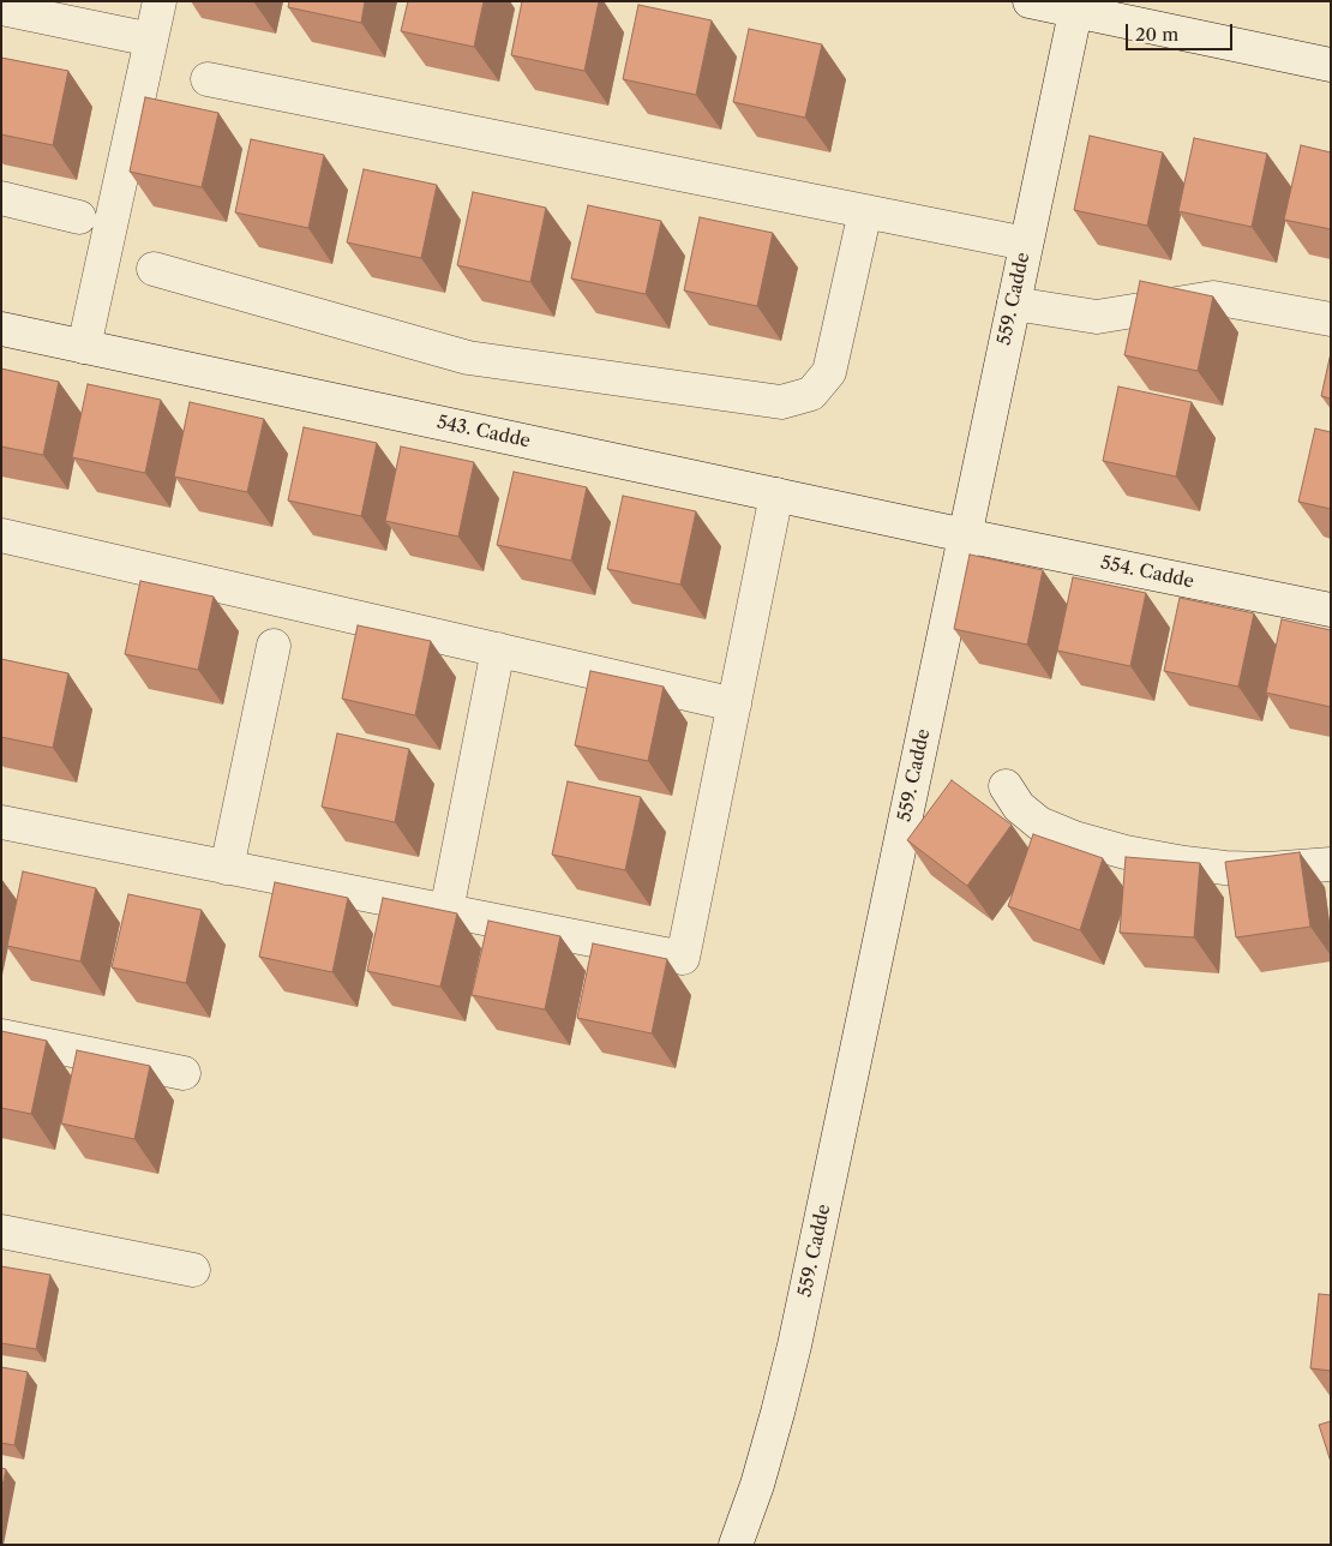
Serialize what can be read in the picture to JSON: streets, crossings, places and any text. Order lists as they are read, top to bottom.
{
  "streets": {
    "street": ["559. Cadde", "543. Cadde", "554. Cadde"]
  },
  "crossings": [
    ["559. Cadde", "543. Cadde"],
    ["559. Cadde", "554. Cadde"],
    ["543. Cadde", "554. Cadde"]
  ],
  "scale_bar": "20 m"
}
